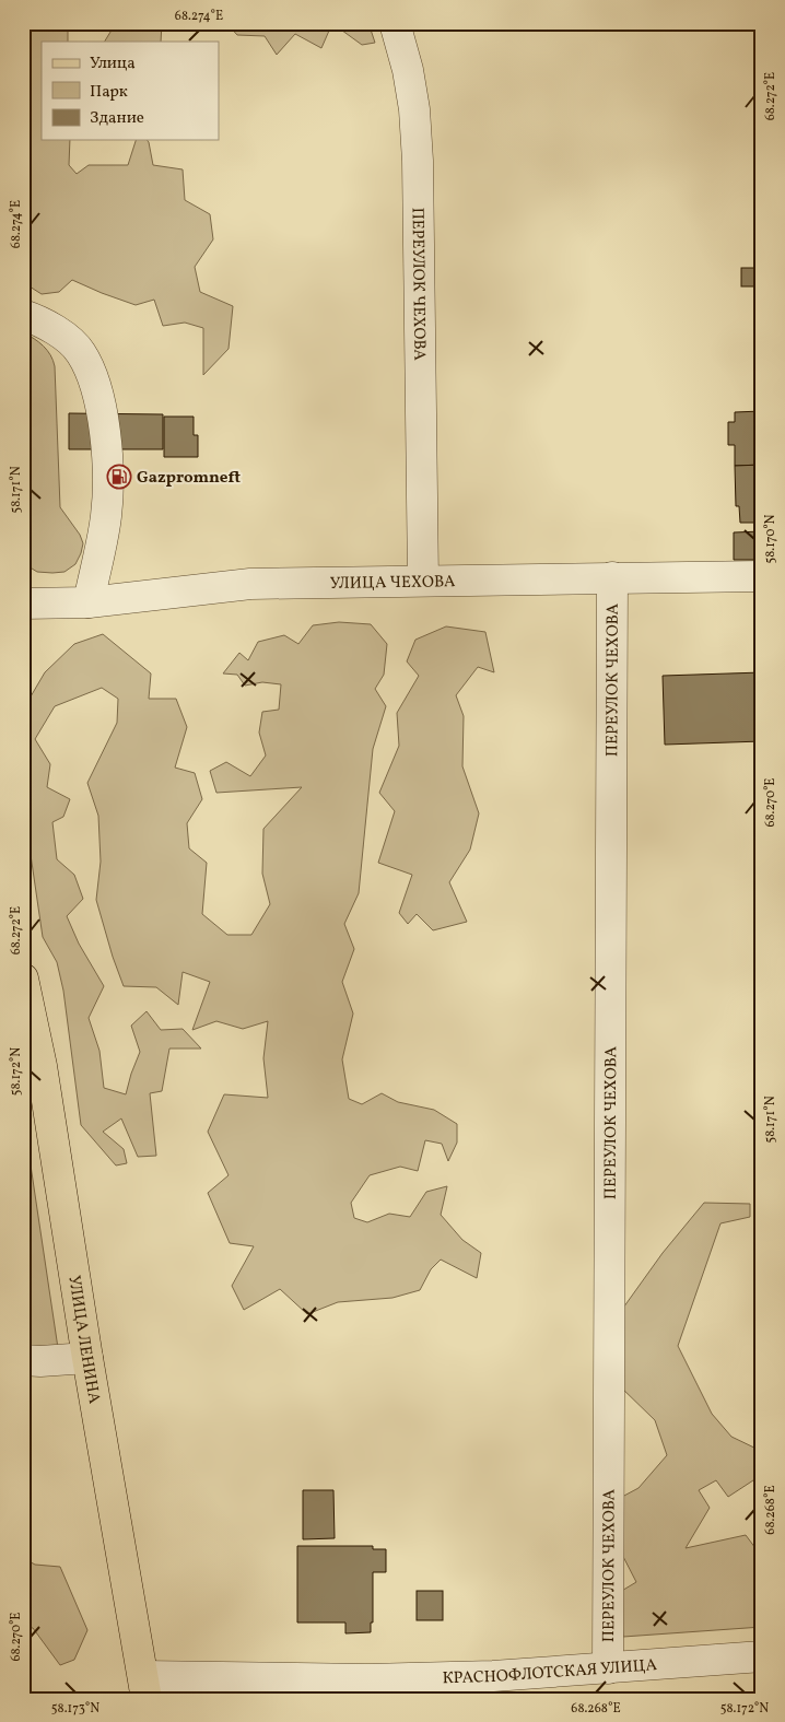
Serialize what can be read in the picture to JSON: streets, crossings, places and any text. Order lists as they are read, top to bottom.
{
  "streets": {
    "main road": ["УЛИЦА ЛЕНИНА"],
    "street": ["ПЕРЕУЛОК ЧЕХОВА", "УЛИЦА ЧЕХОВА", "КРАСНОФЛОТСКАЯ УЛИЦА"]
  },
  "crossings": [
    ["ПЕРЕУЛОК ЧЕХОВА", "УЛИЦА ЧЕХОВА"],
    ["ПЕРЕУЛОК ЧЕХОВА", "КРАСНОФЛОТСКАЯ УЛИЦА"],
    ["УЛИЦА ЛЕНИНА", "КРАСНОФЛОТСКАЯ УЛИЦА"]
  ],
  "places": {
    "fuel station": ["Gazpromneft"]
  },
  "legend": ["Улица", "Парк", "Здание"],
  "coordinates": [
    "68.274°E",
    "68.272°E",
    "58.171°N",
    "58.170°N",
    "68.270°E",
    "58.172°N",
    "68.268°E",
    "58.173°N"
  ]
}
